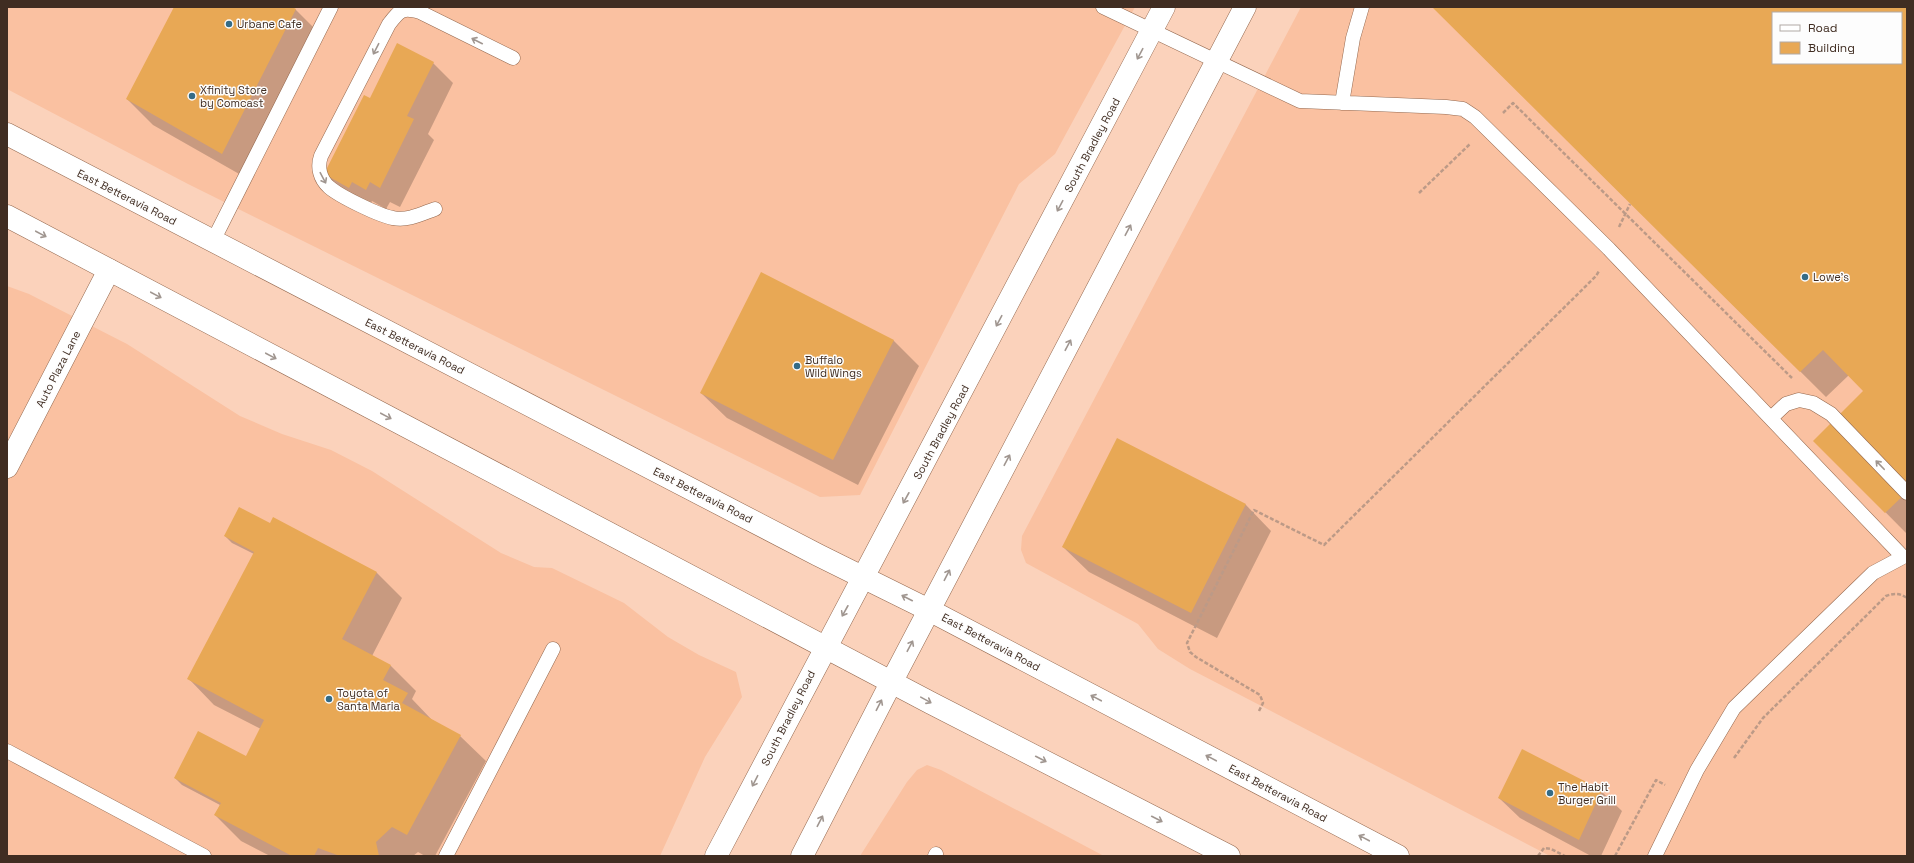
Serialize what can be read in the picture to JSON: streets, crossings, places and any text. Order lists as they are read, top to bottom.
{
  "streets": {
    "main road": ["South Bradley Road", "East Betteravia Road", "Auto Plaza Lane"]
  },
  "crossings": [
    ["South Bradley Road", "East Betteravia Road"]
  ],
  "places": [
    "Urbane Cafe",
    "Xfinity Store by Comcast",
    "Lowe's",
    "Buffalo Wild Wings",
    "Toyota of Santa Maria",
    "The Habit Burger Grill"
  ],
  "legend": ["Road", "Building"]
}
